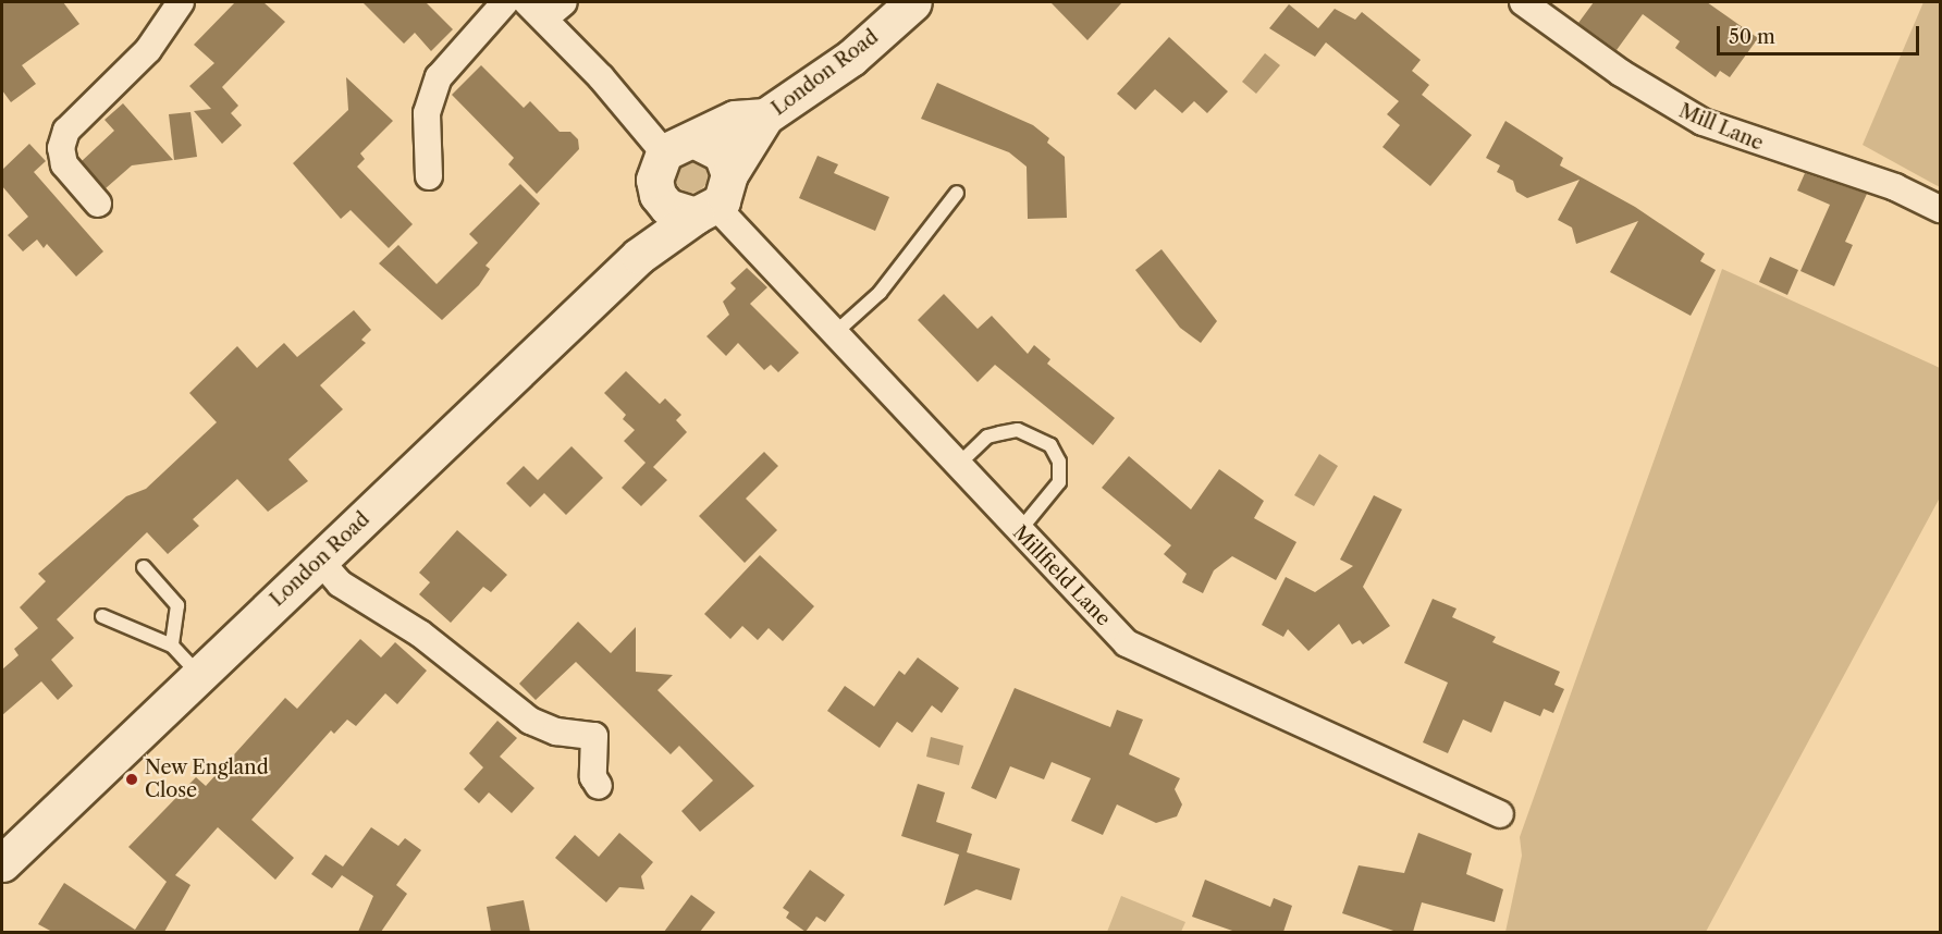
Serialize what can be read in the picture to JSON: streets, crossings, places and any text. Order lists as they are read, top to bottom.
{
  "streets": {
    "main road": ["London Road"],
    "street": ["Mill Lane", "Millfield Lane"]
  },
  "crossings": [
    ["London Road", "Millfield Lane"]
  ],
  "places": ["New England Close"],
  "scale_bar": "50 m"
}
